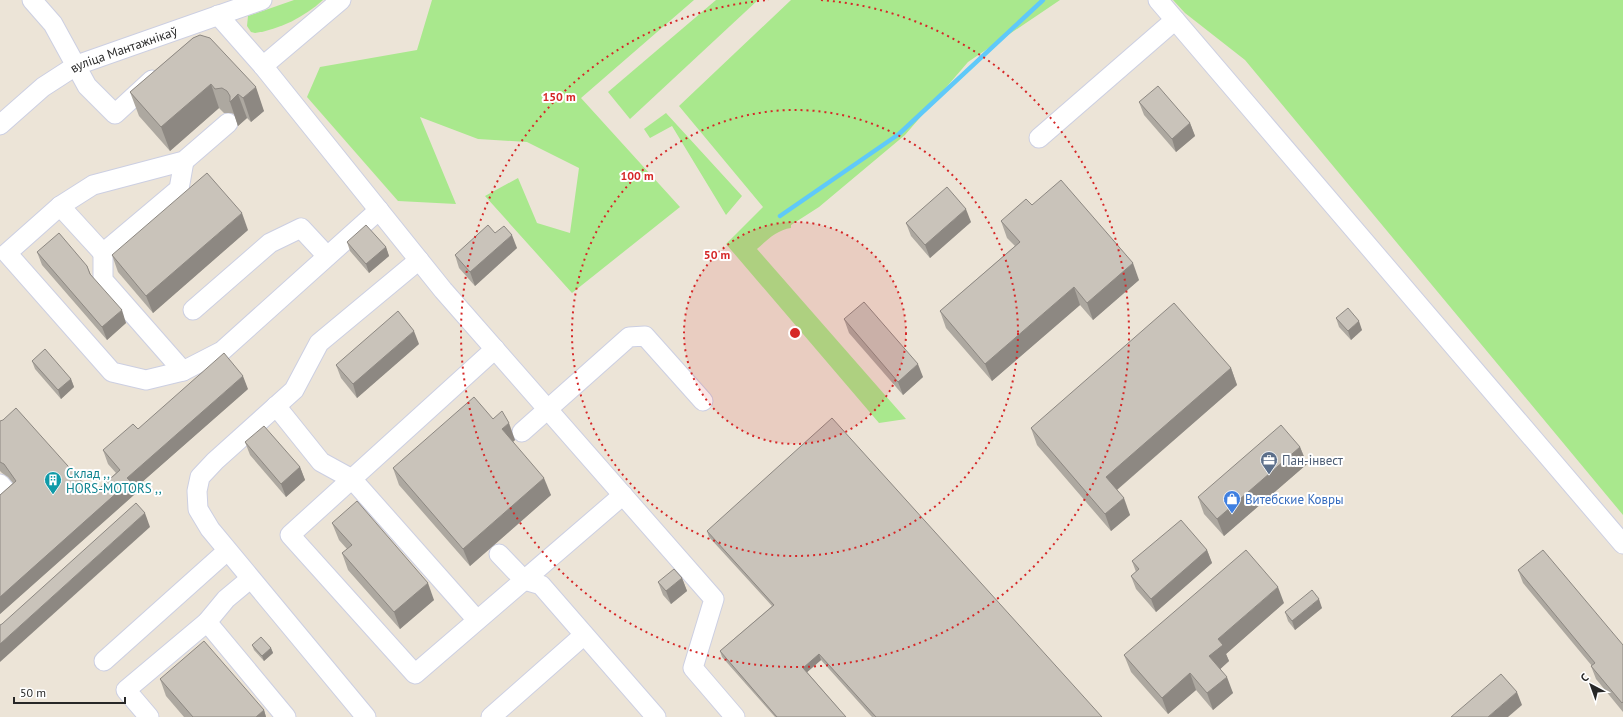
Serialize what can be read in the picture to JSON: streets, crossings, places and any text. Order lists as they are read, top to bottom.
{
  "streets": {
    "street": ["вуліца Мантажнікаў"]
  },
  "places": {
    "office": ["Пан-інвест"],
    "building": ["Склад ,, HORS-MOTORS ,,"],
    "shop": ["Витебские Ковры"]
  },
  "scale_bar": "50 m",
  "north": "top left",
  "rings": ["150 m", "100 m", "50 m"]
}
